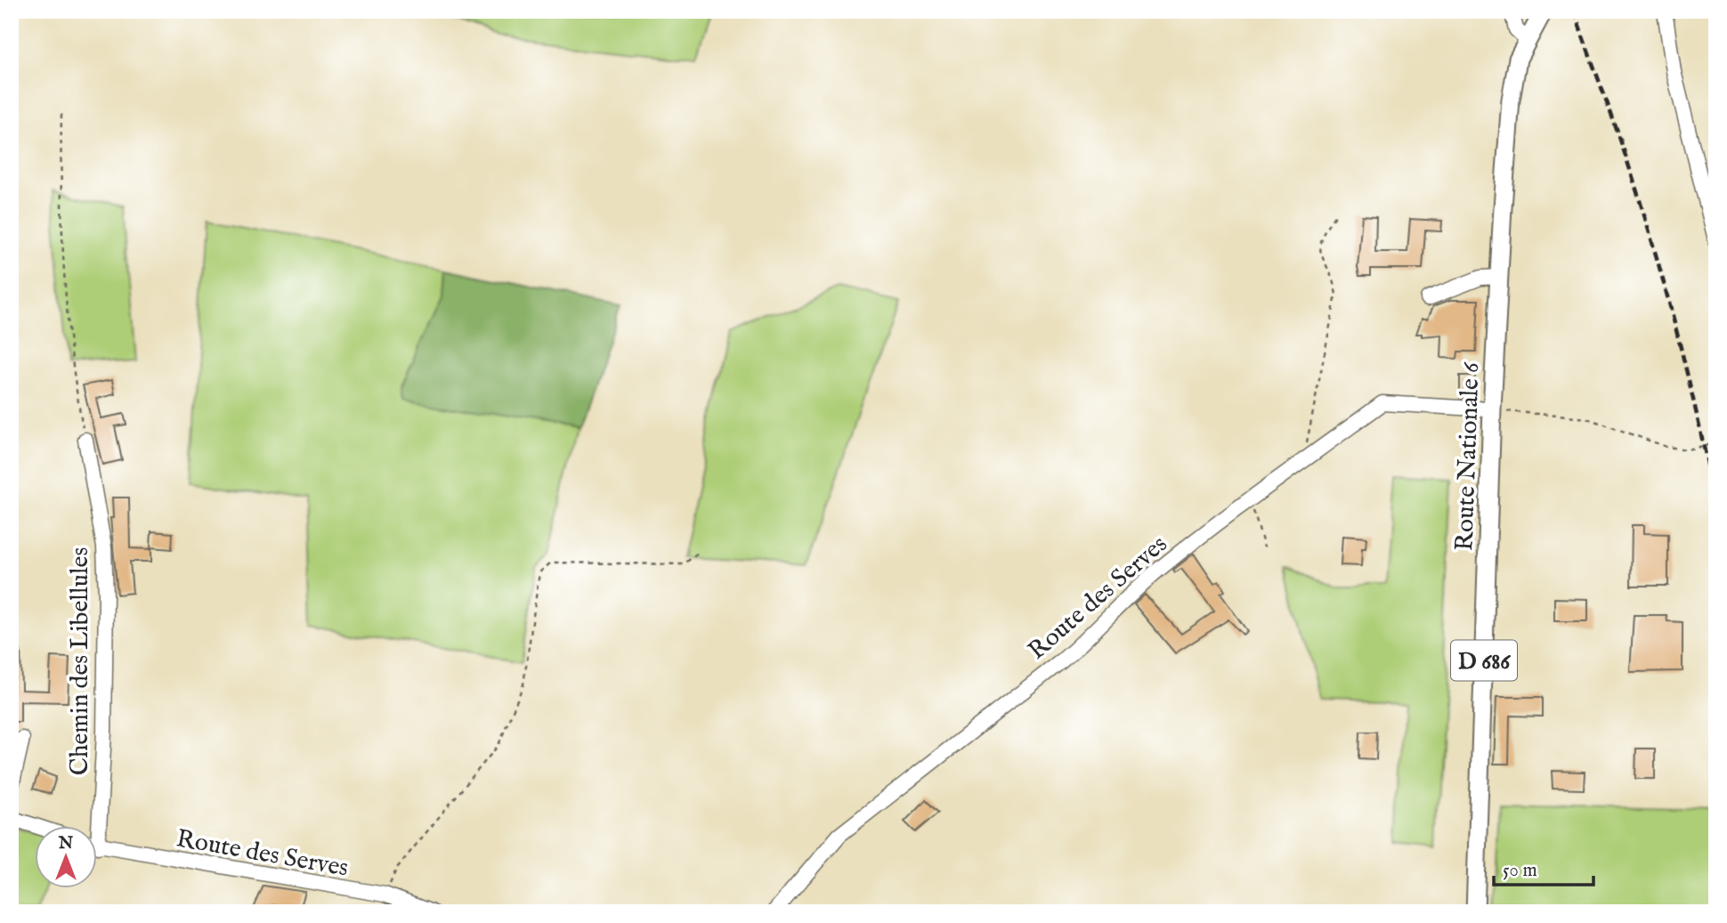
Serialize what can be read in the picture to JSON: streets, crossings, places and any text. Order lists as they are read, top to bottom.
{
  "streets": {
    "main road": ["Route Nationale 6", "D 686"],
    "street": ["Route des Serves", "Chemin des Libellules"]
  },
  "crossings": [
    ["Route Nationale 6", "Route des Serves"]
  ],
  "scale_bar": "50 m",
  "north": "top"
}
